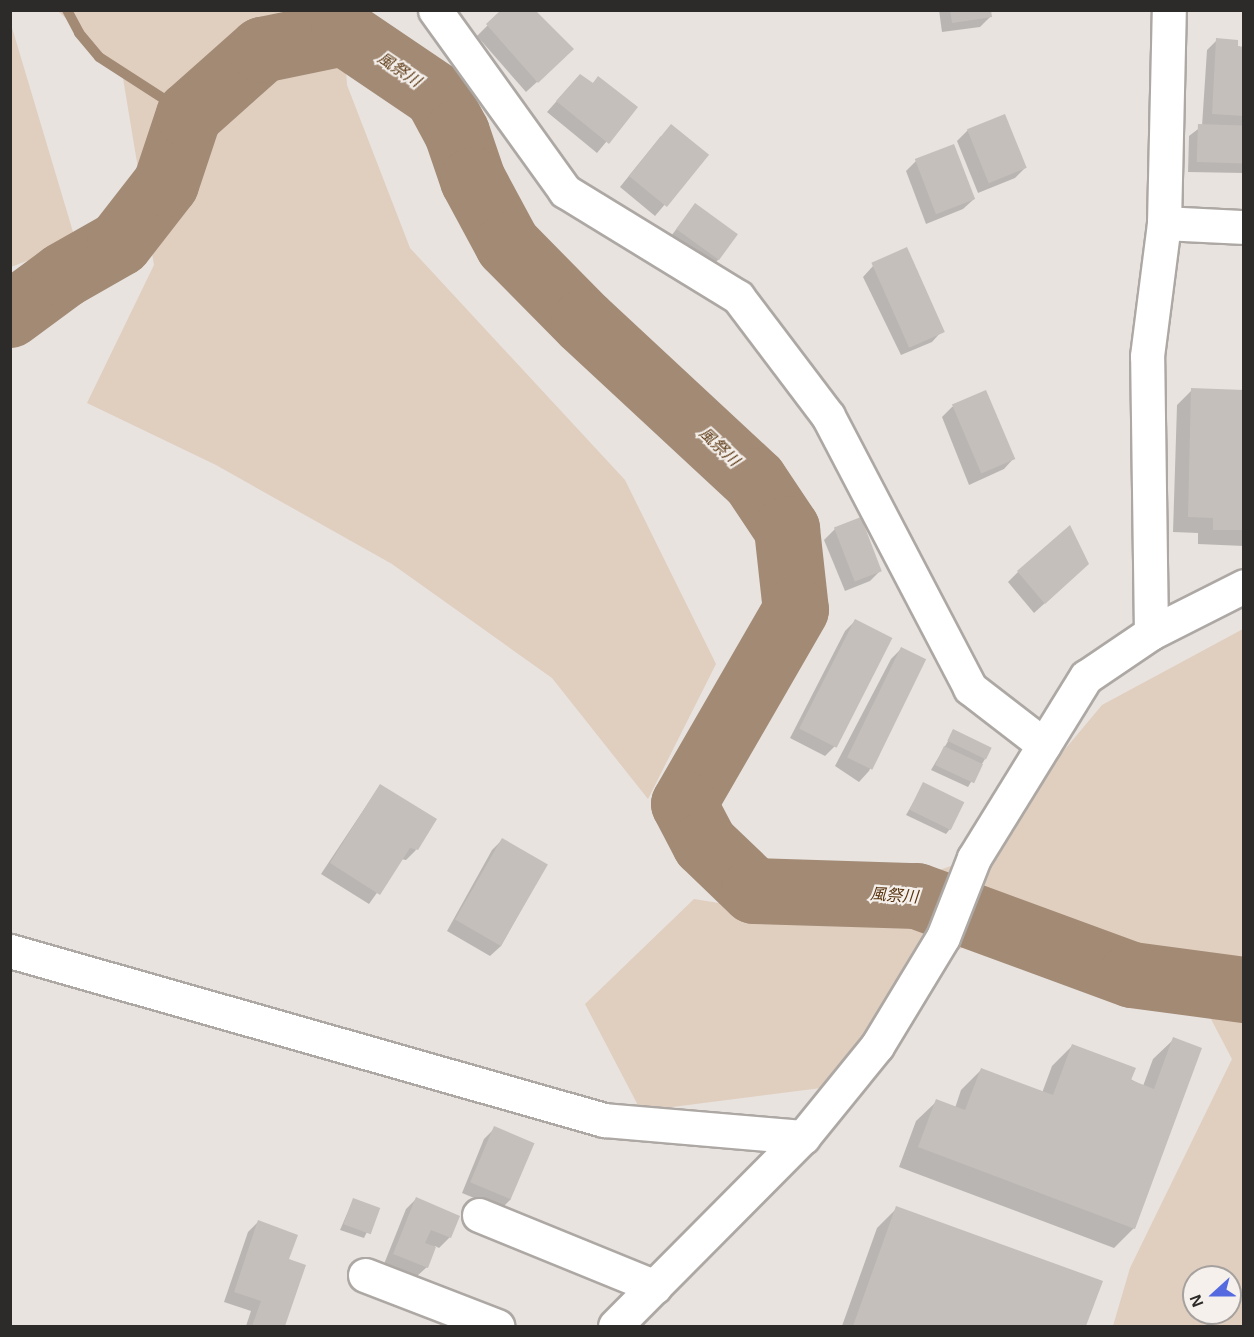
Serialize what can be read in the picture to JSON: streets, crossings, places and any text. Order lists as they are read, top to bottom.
{
  "water": ["風祭川"],
  "north": "left"
}
